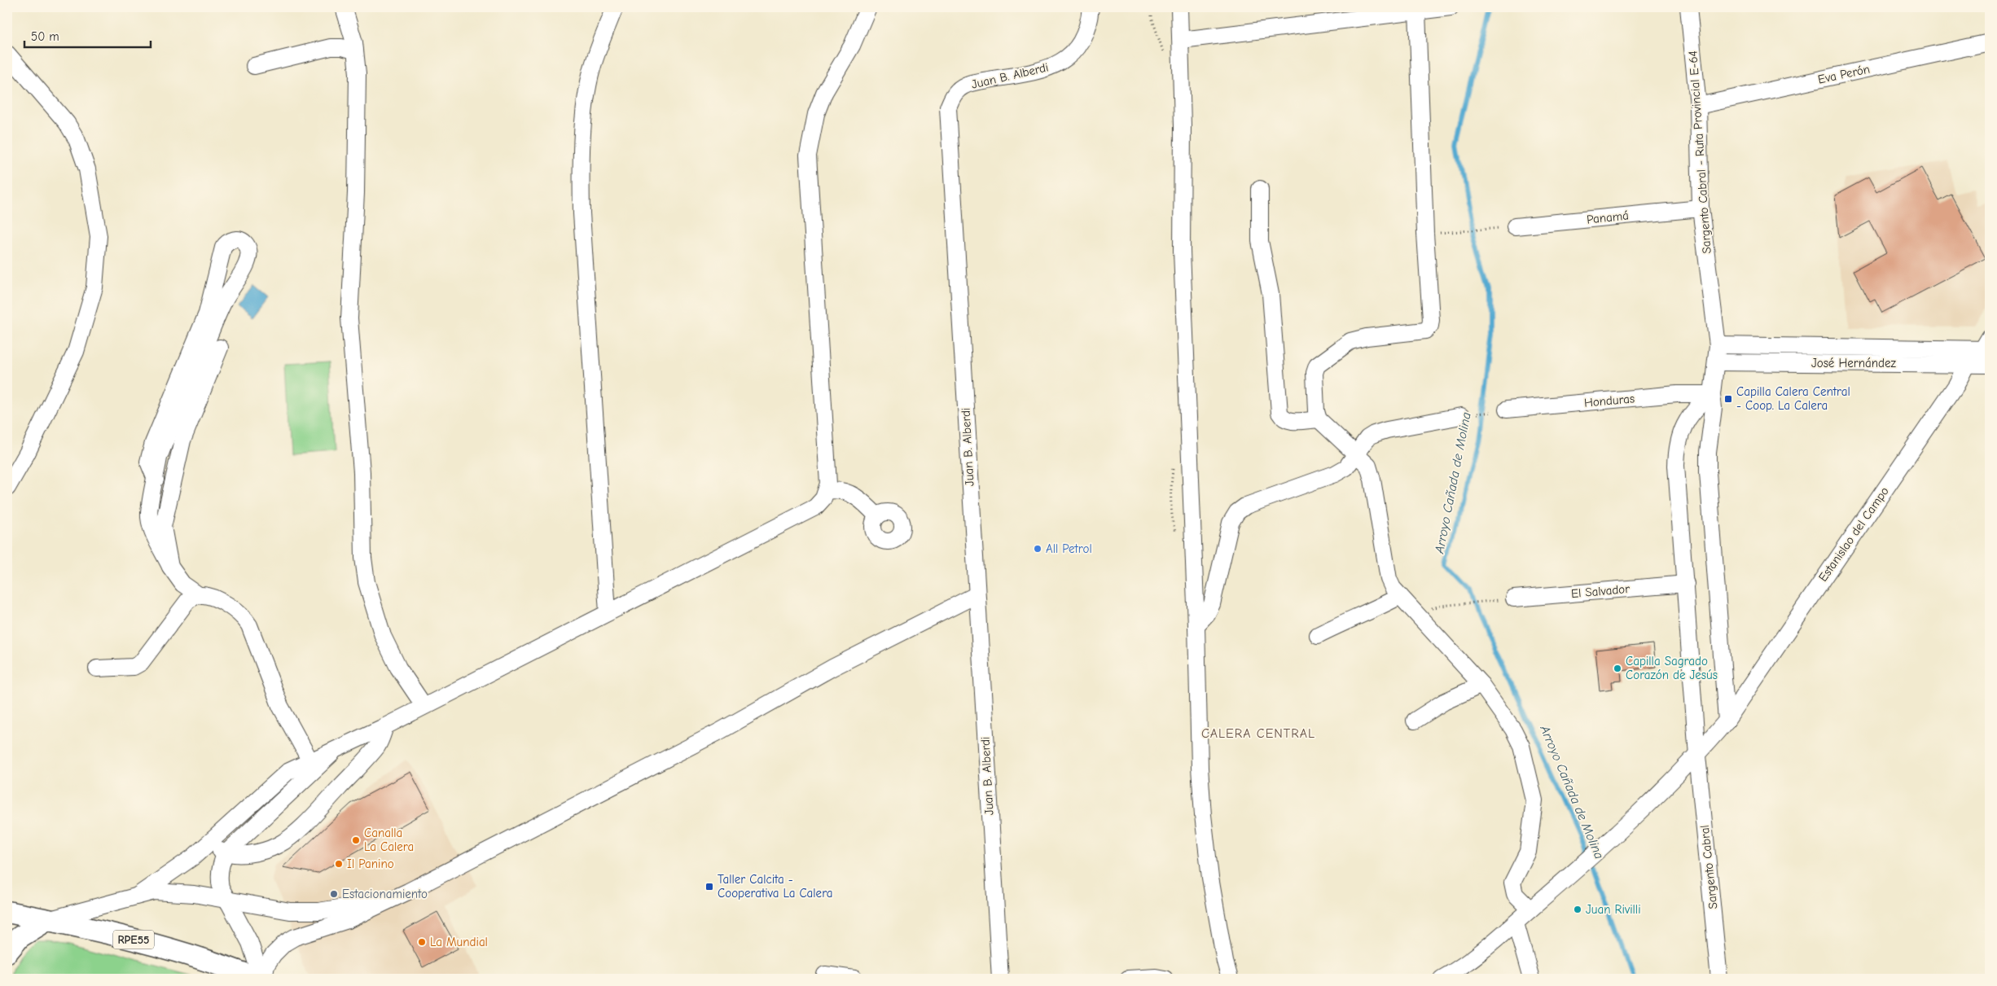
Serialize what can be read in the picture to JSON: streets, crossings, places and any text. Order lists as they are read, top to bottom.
{
  "streets": {
    "main road": ["RPE55"],
    "street": [
      "Eva Perón",
      "Juan B. Alberdi",
      "Sargento Cabral - Ruta Provincial E-64",
      "Panamá",
      "José Hernández",
      "Honduras",
      "Estanislao del Campo",
      "El Salvador",
      "Sargento Cabral"
    ]
  },
  "crossings": [
    ["Eva Perón", "Sargento Cabral - Ruta Provincial E-64"],
    ["Sargento Cabral - Ruta Provincial E-64", "Panamá"],
    ["Sargento Cabral - Ruta Provincial E-64", "José Hernández"],
    ["Sargento Cabral - Ruta Provincial E-64", "Honduras"],
    ["Sargento Cabral - Ruta Provincial E-64", "Estanislao del Campo"],
    ["José Hernández", "Estanislao del Campo"],
    ["Estanislao del Campo", "Sargento Cabral"]
  ],
  "districts": ["CALERA CENTRAL"],
  "water": ["Arroyo Cañada de Molina"],
  "places": {
    "transit": ["Capilla Calera Central - Coop. La Calera", "Taller Calcita - Cooperativa La Calera"],
    "other": [
      "All Petrol",
      "Capilla Sagrado Corazón de Jesús",
      "Canalla La Calera",
      "Il Panino",
      "Estacionamiento",
      "Juan Rivilli",
      "La Mundial"
    ]
  },
  "scale_bar": "50 m"
}
